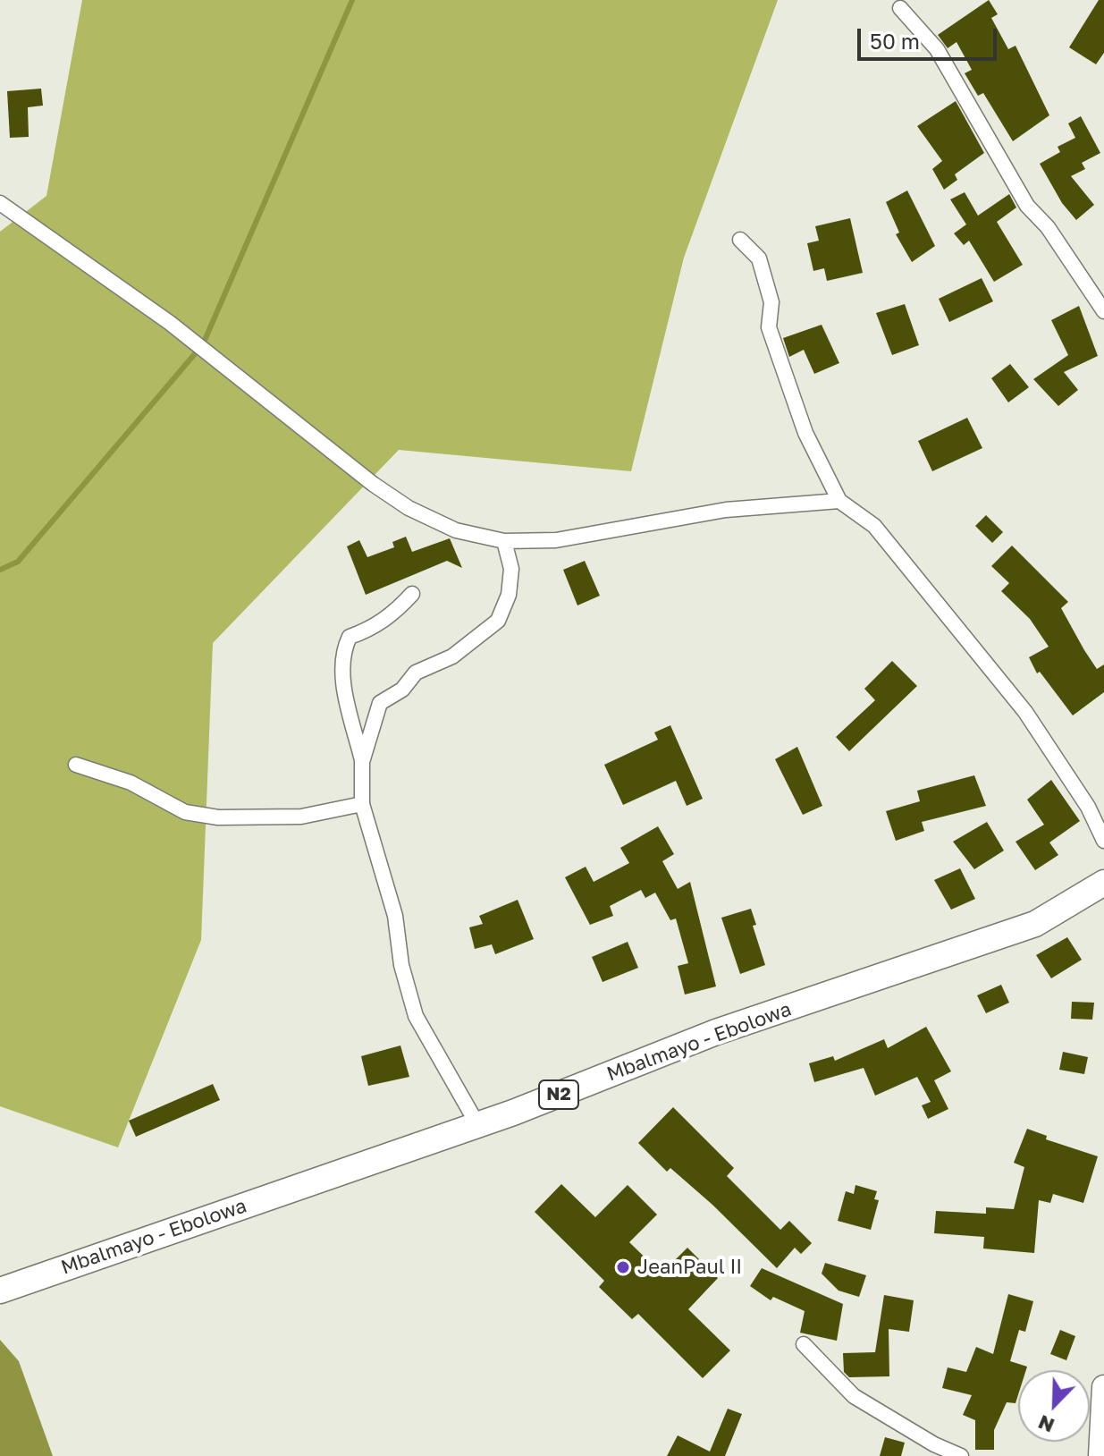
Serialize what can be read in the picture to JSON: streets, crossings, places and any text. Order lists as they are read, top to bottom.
{
  "streets": {
    "highway": ["Mbalmayo - Ebolowa", "N2"]
  },
  "places": ["JeanPaul II"],
  "scale_bar": "50 m",
  "north": "bottom left"
}
